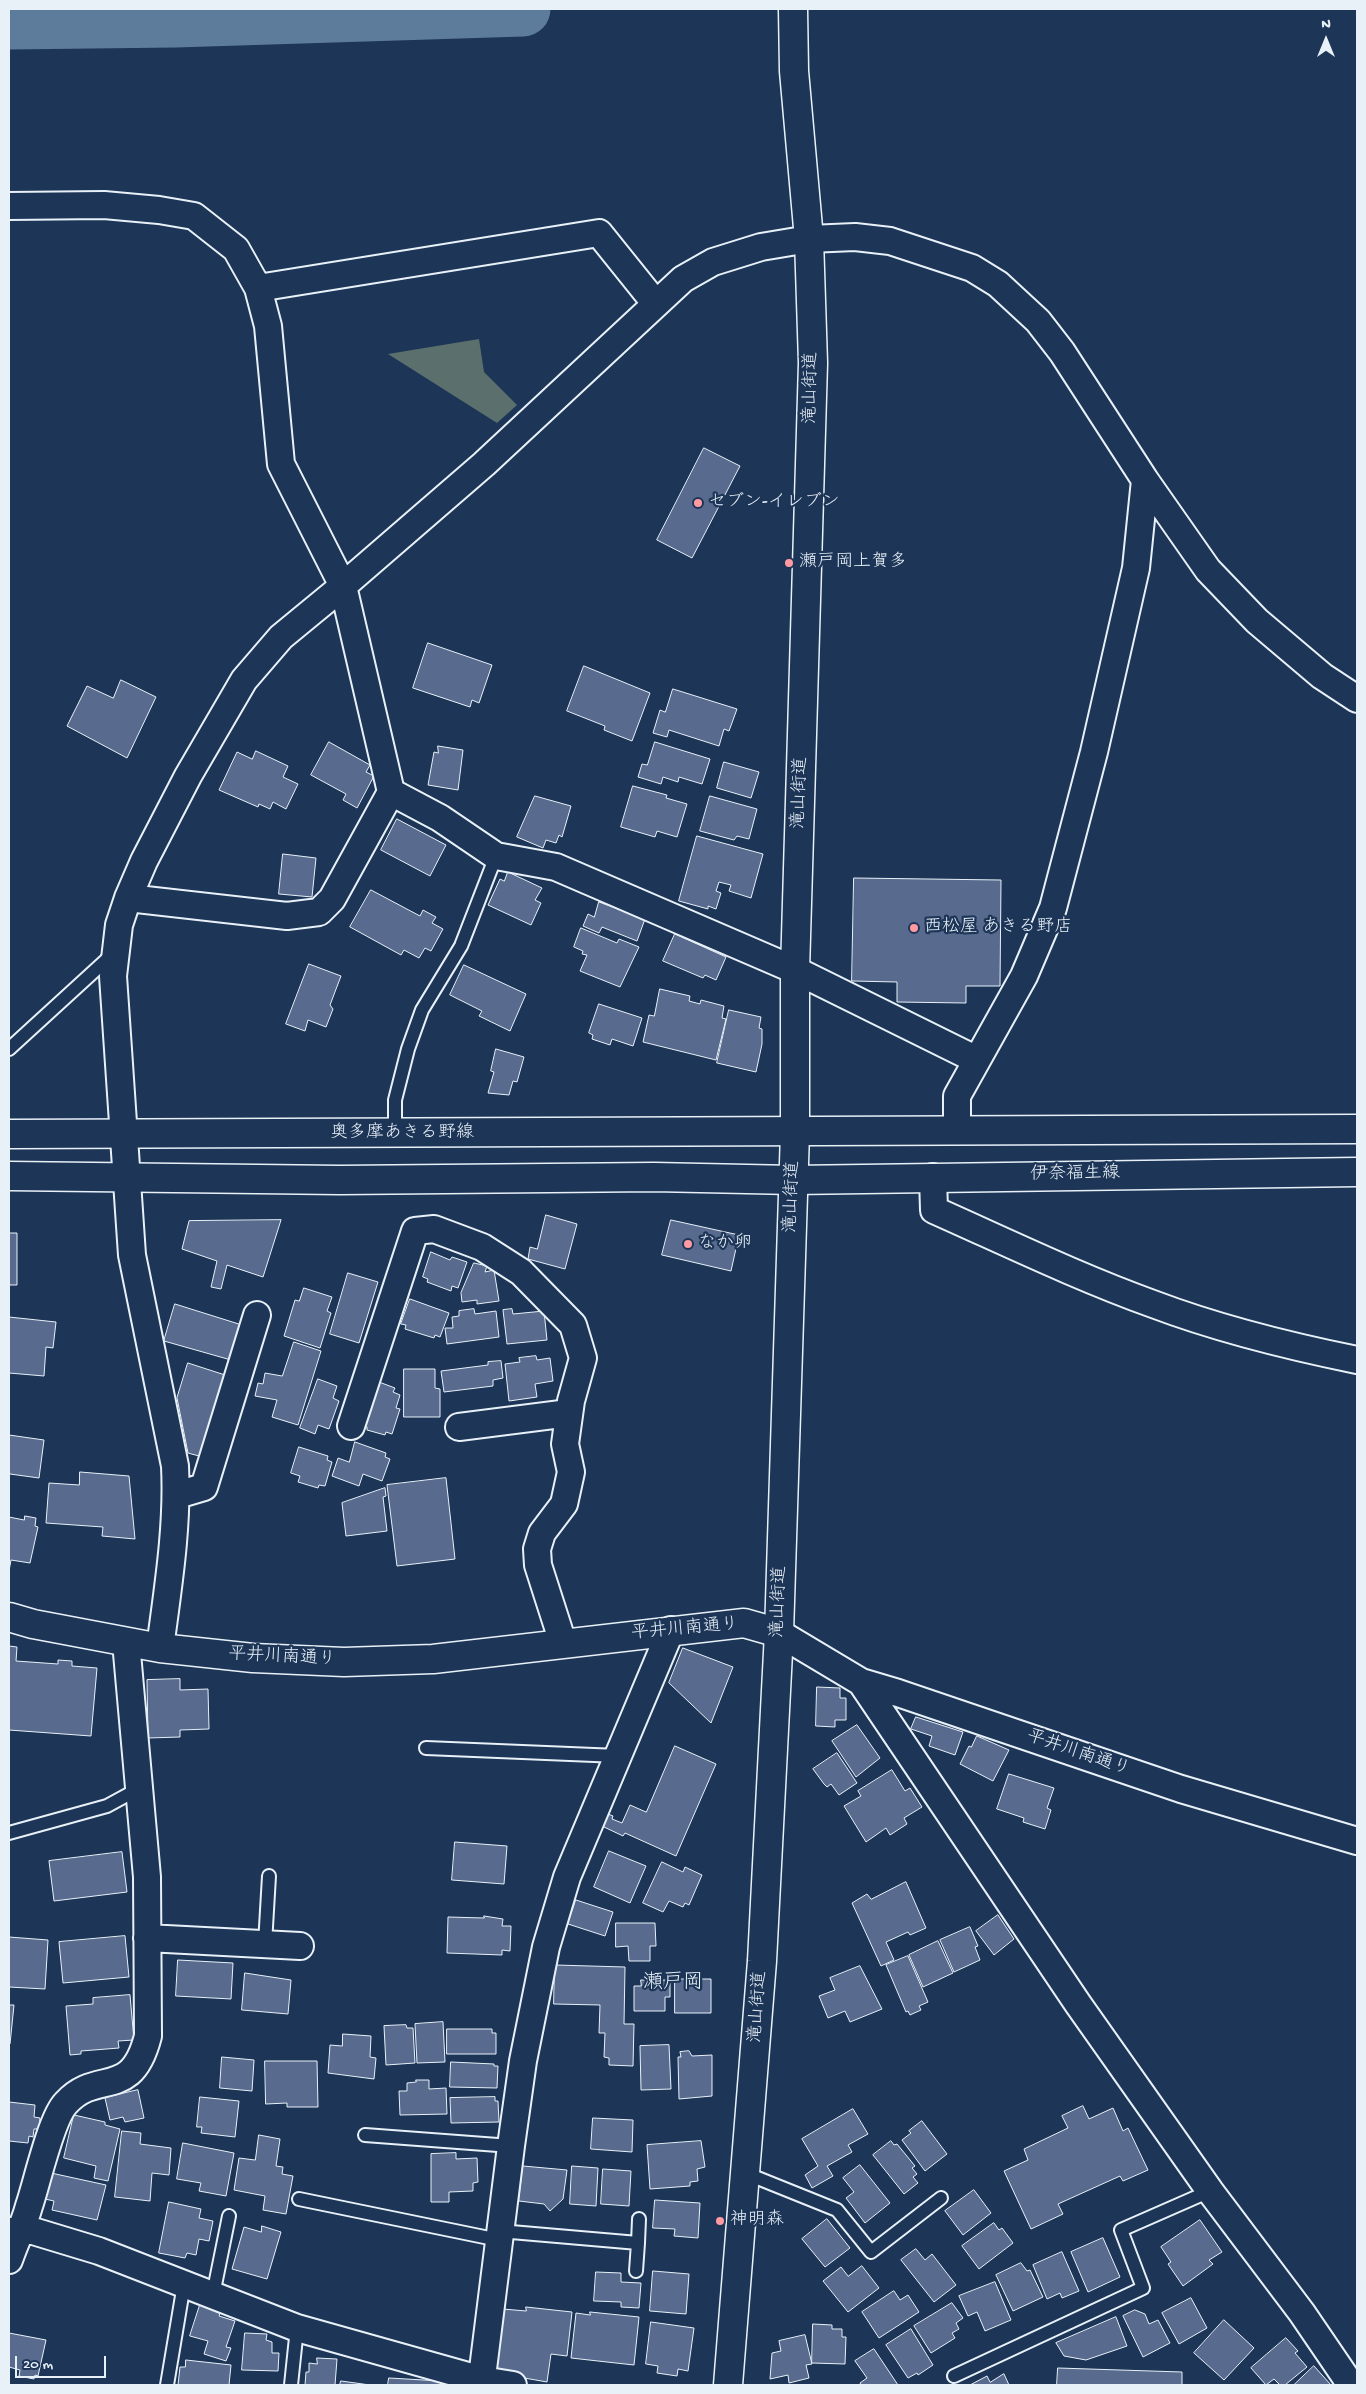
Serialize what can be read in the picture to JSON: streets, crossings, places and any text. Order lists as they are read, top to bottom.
{
  "streets": {
    "main road": [
      "滝山街道",
      "奥多摩あきる野線",
      "伊奈福生線",
      "平井川南通り"
    ]
  },
  "crossings": [
    ["滝山街道", "奥多摩あきる野線"],
    ["滝山街道", "伊奈福生線"],
    ["滝山街道", "平井川南通り"]
  ],
  "districts": ["瀬戸岡"],
  "places": [
    "セブン-イレブン",
    "瀬戸岡上賀多",
    "西松屋 あきる野店",
    "なか卵",
    "神明森"
  ],
  "scale_bar": "20 m",
  "north": "top"
}
